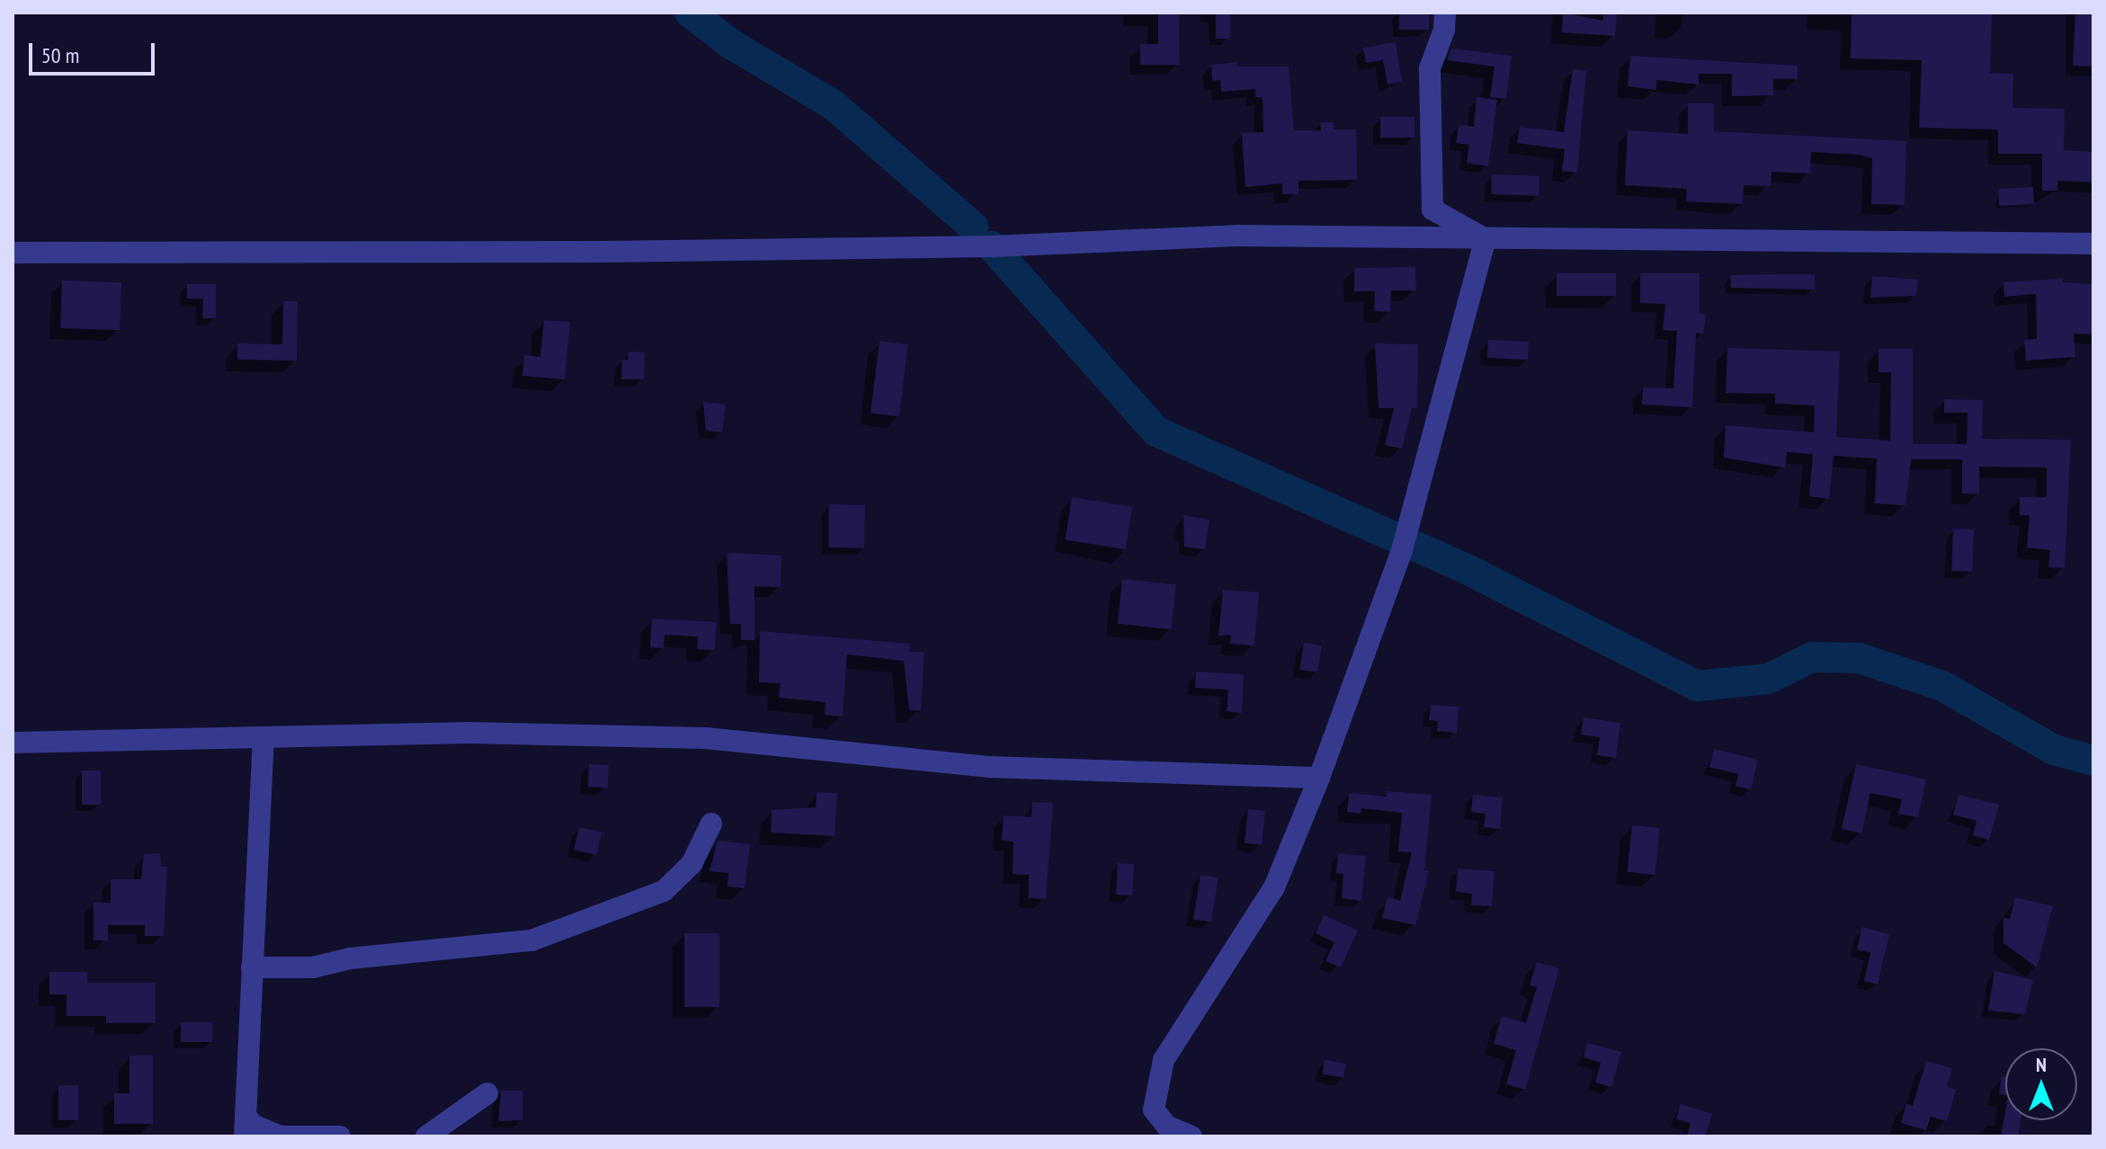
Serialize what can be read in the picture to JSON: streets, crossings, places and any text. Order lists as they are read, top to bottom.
{
  "scale_bar": "50 m",
  "north": "top"
}
